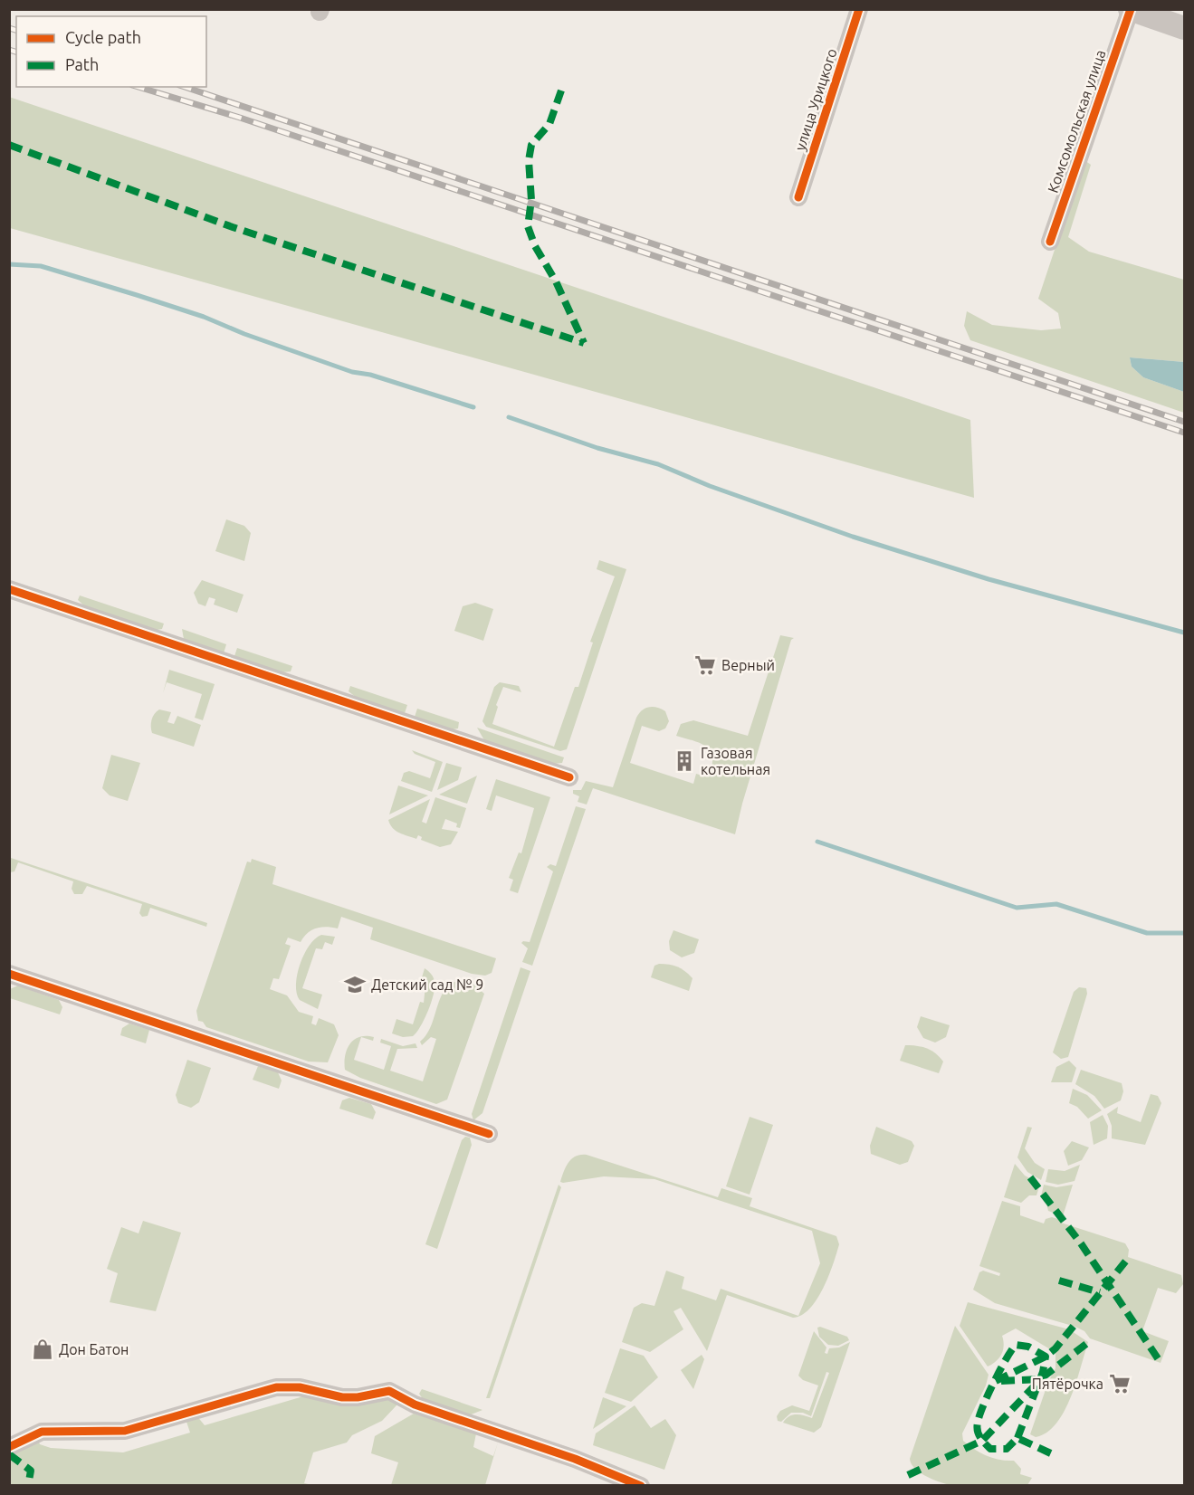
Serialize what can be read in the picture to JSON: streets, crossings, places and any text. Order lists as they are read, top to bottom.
{
  "streets": {
    "street": ["улица Урицкого", "Комсомольская улица"]
  },
  "places": {
    "supermarket": ["Верный", "Пятёрочка"],
    "building": ["Газовая котельная"],
    "school or university": ["Детский сад № 9"],
    "shop": ["Дон Батон"]
  },
  "legend": ["Cycle path", "Path"]
}
